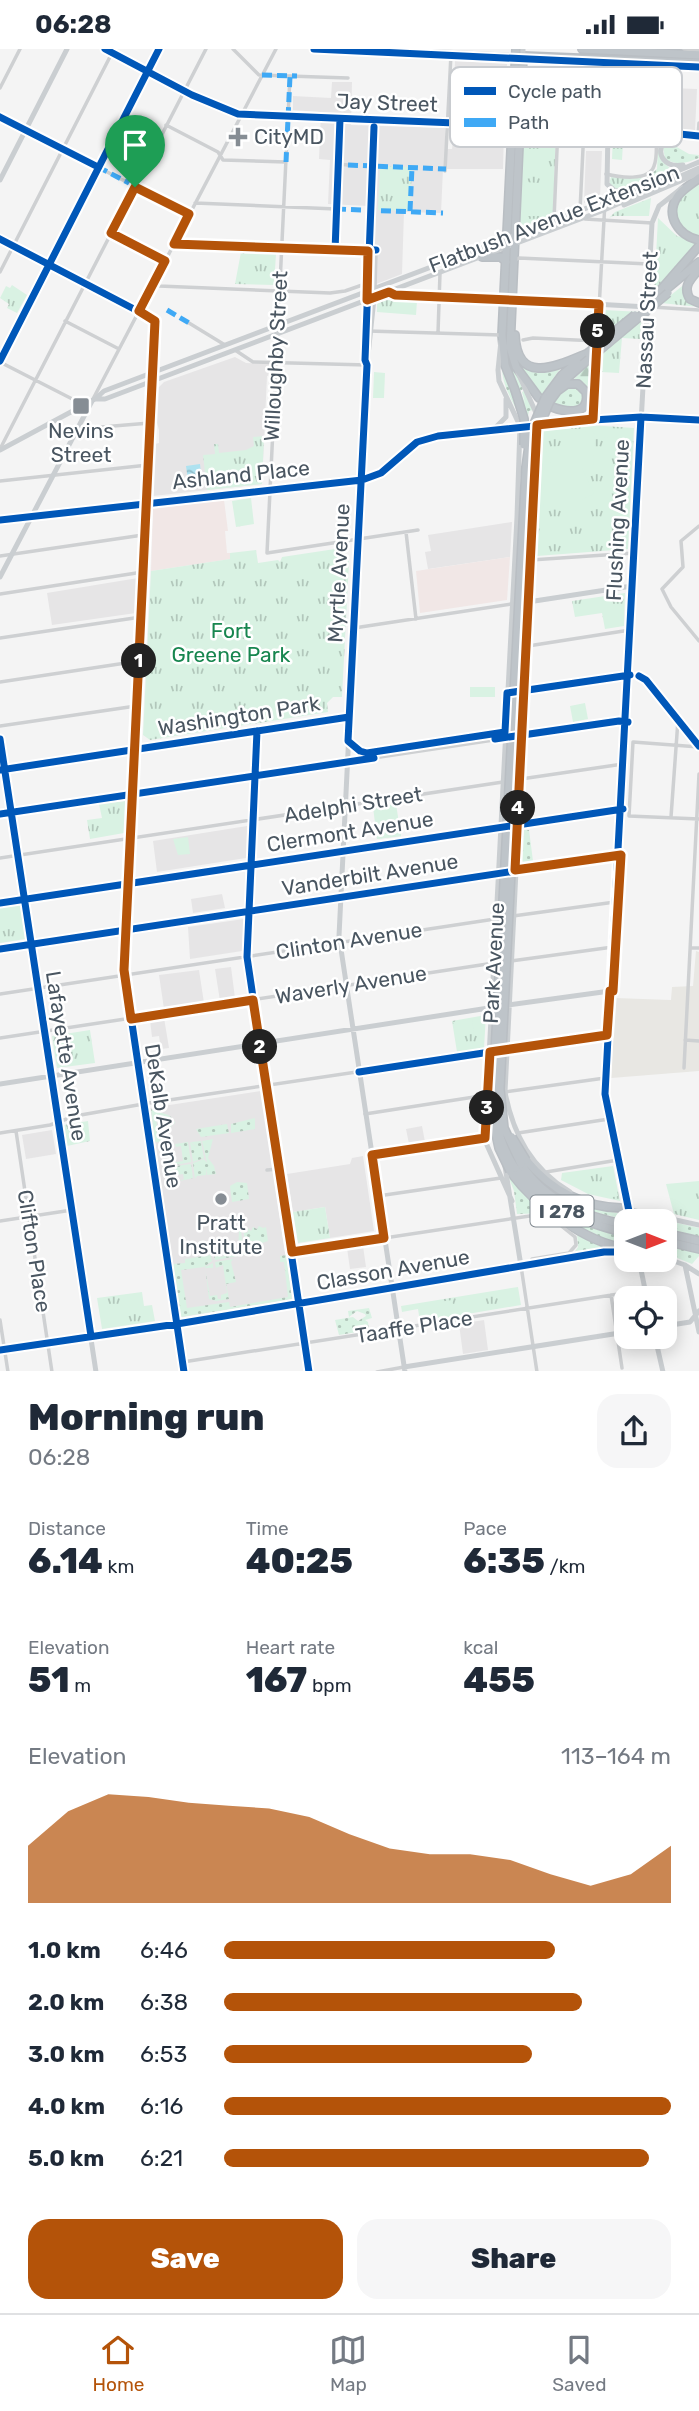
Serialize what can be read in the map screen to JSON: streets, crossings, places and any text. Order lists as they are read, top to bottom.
{
  "streets": {
    "highway": ["I 278"],
    "main road": [
      "Jay Street",
      "Flatbush Avenue Extension",
      "Nassau Street",
      "Flushing Avenue",
      "Myrtle Avenue",
      "Vanderbilt Avenue",
      "Park Avenue",
      "Lafayette Avenue",
      "DeKalb Avenue",
      "Classon Avenue"
    ],
    "street": [
      "Willoughby Street",
      "Ashland Place",
      "Washington Park",
      "Adelphi Street",
      "Clermont Avenue",
      "Clinton Avenue",
      "Waverly Avenue",
      "Clifton Place",
      "Taaffe Place"
    ]
  },
  "crossings": [
    ["Jay Street", "Willoughby Street"],
    ["Flatbush Avenue Extension", "Willoughby Street"],
    ["Flatbush Avenue Extension", "Myrtle Avenue"],
    ["Flatbush Avenue Extension", "DeKalb Avenue"],
    ["Nassau Street", "Flushing Avenue"],
    ["Willoughby Street", "Ashland Place"],
    ["Willoughby Street", "Myrtle Avenue"],
    ["Ashland Place", "Myrtle Avenue"],
    ["Ashland Place", "DeKalb Avenue"],
    ["Flushing Avenue", "Adelphi Street"],
    ["Flushing Avenue", "Clermont Avenue"],
    ["Flushing Avenue", "Vanderbilt Avenue"],
    ["Flushing Avenue", "Clinton Avenue"],
    ["Myrtle Avenue", "Washington Park"],
    ["Myrtle Avenue", "Adelphi Street"],
    ["Myrtle Avenue", "Clermont Avenue"],
    ["Myrtle Avenue", "Vanderbilt Avenue"],
    ["Myrtle Avenue", "Clinton Avenue"],
    ["Myrtle Avenue", "Waverly Avenue"],
    ["Myrtle Avenue", "Classon Avenue"],
    ["Myrtle Avenue", "Taaffe Place"],
    ["Washington Park", "Lafayette Avenue"],
    ["Washington Park", "DeKalb Avenue"],
    ["Adelphi Street", "Park Avenue"],
    ["Adelphi Street", "Lafayette Avenue"],
    ["Adelphi Street", "DeKalb Avenue"],
    ["Clermont Avenue", "Park Avenue"],
    ["Clermont Avenue", "Lafayette Avenue"],
    ["Clermont Avenue", "DeKalb Avenue"],
    ["Vanderbilt Avenue", "Park Avenue"],
    ["Vanderbilt Avenue", "Lafayette Avenue"],
    ["Vanderbilt Avenue", "DeKalb Avenue"],
    ["Clinton Avenue", "Park Avenue"],
    ["Clinton Avenue", "Lafayette Avenue"],
    ["Clinton Avenue", "DeKalb Avenue"],
    ["Park Avenue", "Waverly Avenue"],
    ["Park Avenue", "Classon Avenue"],
    ["Park Avenue", "Taaffe Place"],
    ["Waverly Avenue", "Lafayette Avenue"],
    ["Waverly Avenue", "DeKalb Avenue"],
    ["Lafayette Avenue", "Classon Avenue"],
    ["DeKalb Avenue", "Classon Avenue"],
    ["DeKalb Avenue", "Taaffe Place"],
    ["Clifton Place", "Classon Avenue"]
  ],
  "parks": ["Fort Greene Park"],
  "places": {
    "health": ["CityMD"],
    "transit": ["Nevins Street"],
    "other": ["Pratt Institute"]
  },
  "legend": ["Cycle path", "Path"],
  "north": "right",
  "page": {
    "status": "06:28",
    "pins": [
      "5",
      "1",
      "4",
      "2",
      "3"
    ],
    "heading": ["Morning run", "06:28"],
    "stats": [
      ["Distance", "6.14 km"],
      ["Time", "40:25"],
      ["Pace", "6:35 /km"],
      ["Elevation", "51 m"],
      ["Heart rate", "167 bpm"],
      ["kcal", "455"]
    ],
    "chart": ["Elevation", "113–164 m"],
    "list": [
      {
        "name": "1.0 km",
        "note": "6:46"
      },
      {
        "name": "2.0 km",
        "note": "6:38"
      },
      {
        "name": "3.0 km",
        "note": "6:53"
      },
      {
        "name": "4.0 km",
        "note": "6:16"
      },
      {
        "name": "5.0 km",
        "note": "6:21"
      }
    ],
    "buttons": ["Save", "Share"],
    "tabs": ["Home", "Map", "Saved"]
  }
}
